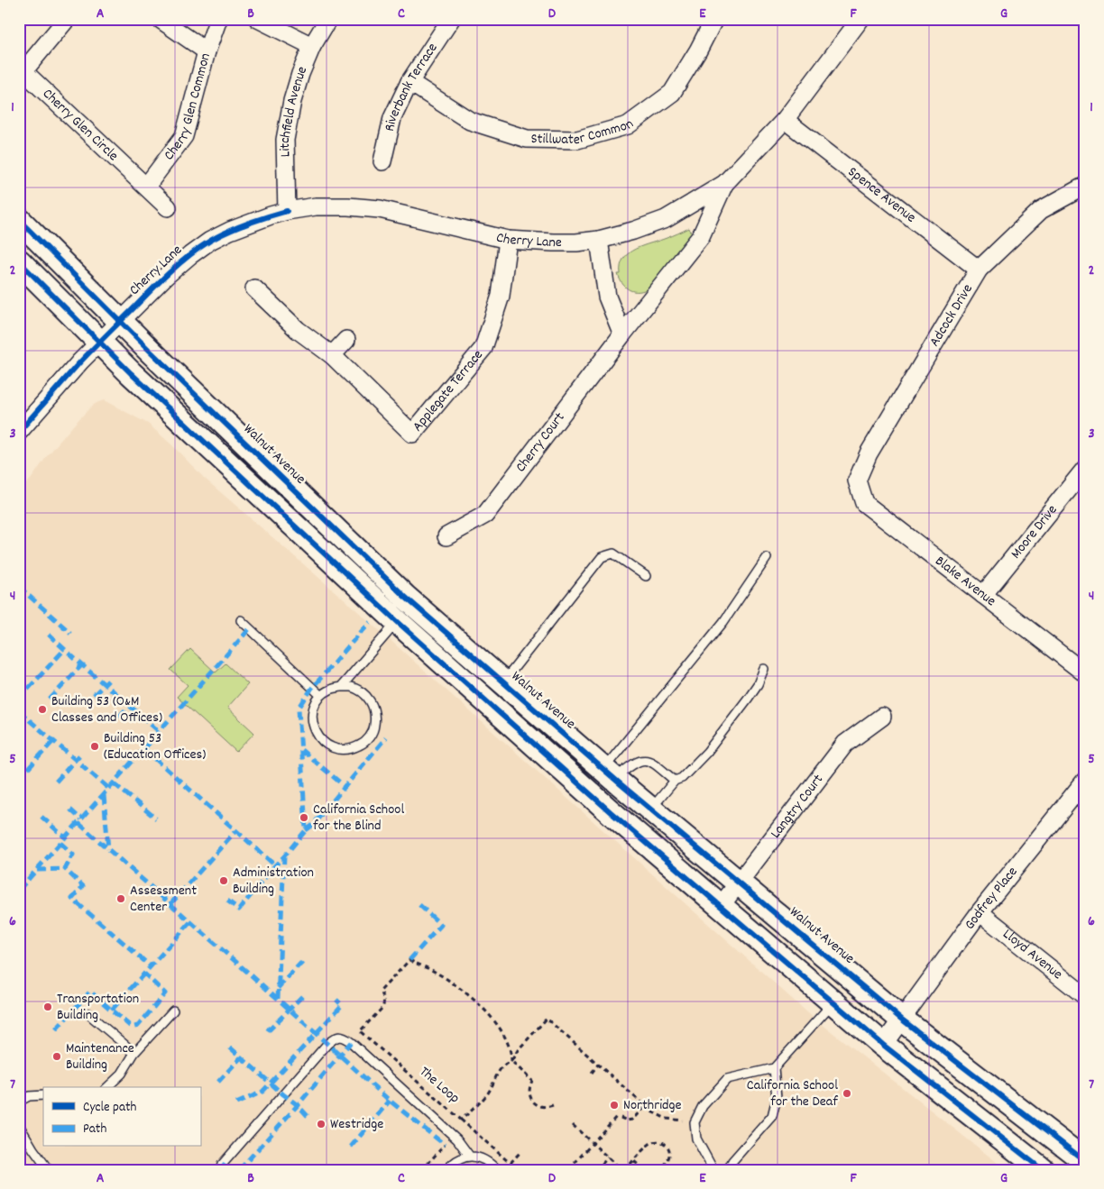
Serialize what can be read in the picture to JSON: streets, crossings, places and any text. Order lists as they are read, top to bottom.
{
  "streets": {
    "main road": ["Walnut Avenue"],
    "street": [
      "Riverbank Terrace",
      "Cherry Glen Common",
      "Litchfield Avenue",
      "Cherry Glen Circle",
      "Stillwater Common",
      "Spence Avenue",
      "Cherry Lane",
      "Adcock Drive",
      "Applegate Terrace",
      "Cherry Court",
      "Moore Drive",
      "Blake Avenue",
      "Langtry Court",
      "Godfrey Place",
      "Lloyd Avenue"
    ],
    "path": ["The Loop"]
  },
  "crossings": [
    ["Riverbank Terrace", "Stillwater Common"],
    ["Cherry Glen Common", "Cherry Glen Circle"],
    ["Litchfield Avenue", "Cherry Lane"],
    ["Spence Avenue", "Cherry Lane"],
    ["Spence Avenue", "Adcock Drive"],
    ["Cherry Lane", "Applegate Terrace"],
    ["Cherry Lane", "Cherry Court"],
    ["Cherry Lane", "Walnut Avenue"],
    ["Adcock Drive", "Blake Avenue"],
    ["Walnut Avenue", "Langtry Court"],
    ["Walnut Avenue", "Godfrey Place"],
    ["Moore Drive", "Blake Avenue"],
    ["Godfrey Place", "Lloyd Avenue"]
  ],
  "places": [
    "Building 53 (O&M Classes and Offices)",
    "Building 53 (Education Offices)",
    "California School for the Blind",
    "Administration Building",
    "Assessment Center",
    "Transportation Building",
    "Maintenance Building",
    "California School for the Deaf",
    "Northridge",
    "Westridge"
  ],
  "legend": ["Cycle path", "Path"],
  "grid": {
    "columns": [
      "A",
      "B",
      "C",
      "D",
      "E",
      "F",
      "G"
    ],
    "rows": [
      "1",
      "2",
      "3",
      "4",
      "5",
      "6",
      "7"
    ]
  }
}
